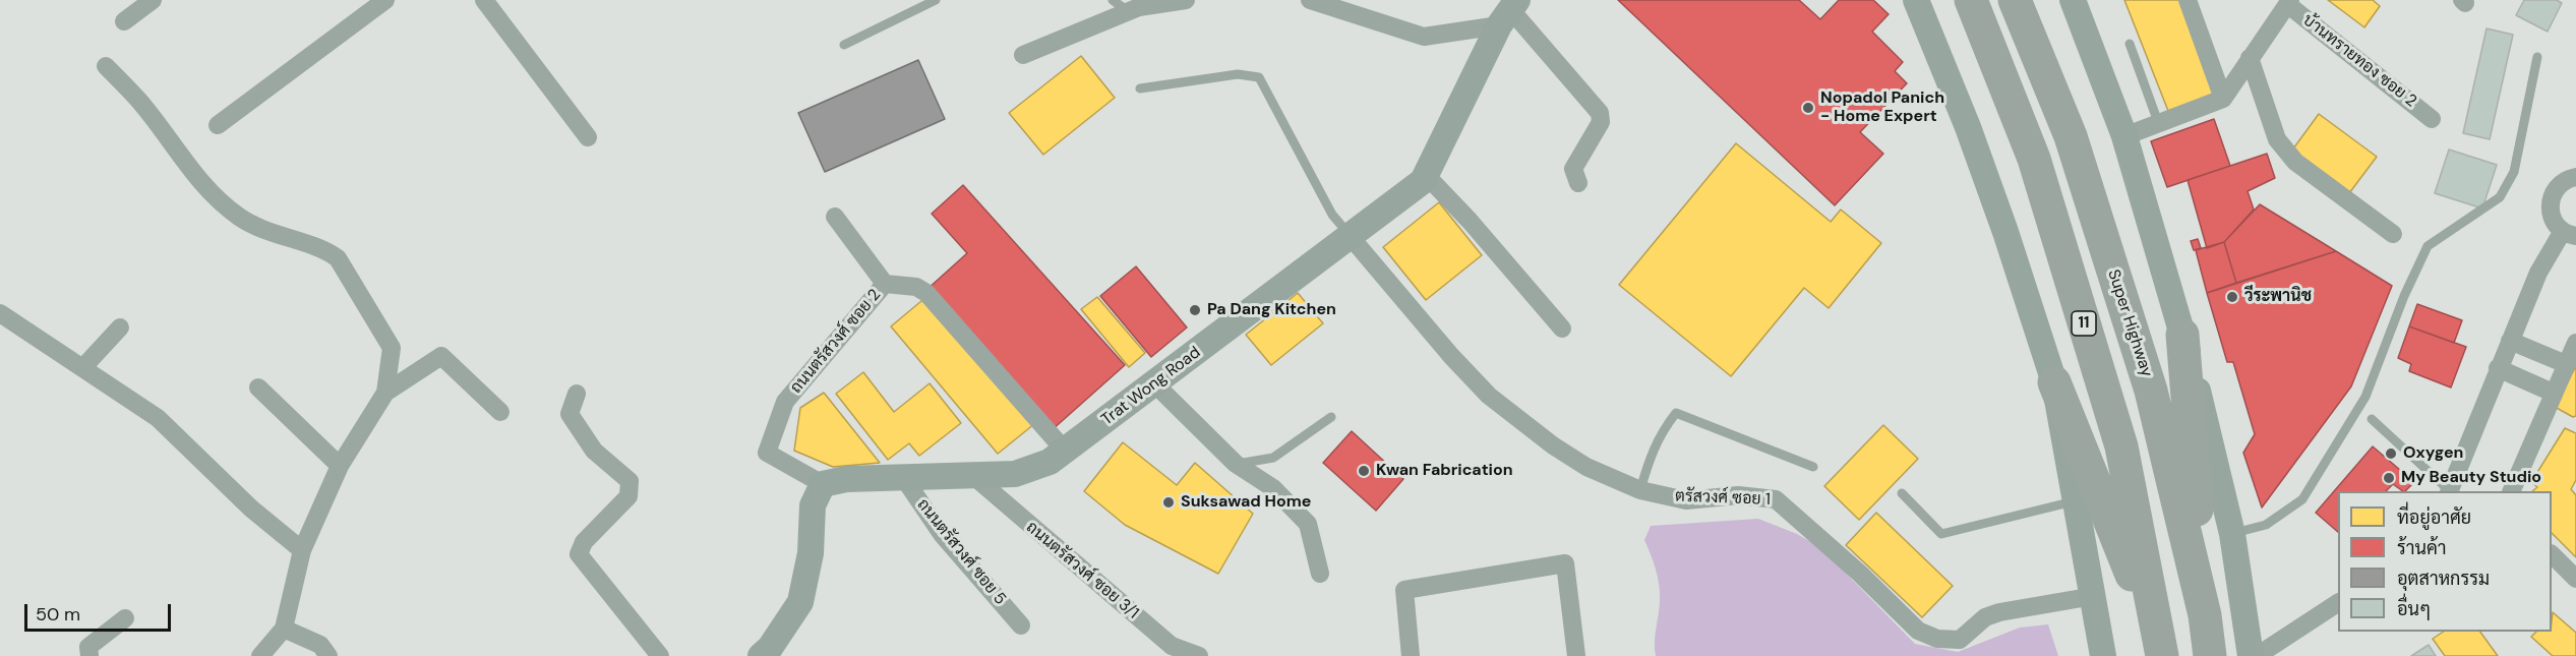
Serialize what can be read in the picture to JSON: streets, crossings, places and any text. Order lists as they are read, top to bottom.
{
  "streets": {
    "highway": ["11", "Super Highway"],
    "main road": ["Trat Wong Road"],
    "street": [
      "บ้านทรายทอง ซอย 2",
      "ถนนตรัสวงศ์ ซอย 2",
      "ตรัสวงศ์ ซอย 1",
      "ถนนตรัสวงศ์ ซอย 5",
      "ถนนตรัสวงศ์ ซอย 3/1"
    ]
  },
  "crossings": [
    ["ถนนตรัสวงศ์ ซอย 2", "Trat Wong Road"],
    ["Trat Wong Road", "ตรัสวงศ์ ซอย 1"],
    ["Trat Wong Road", "ถนนตรัสวงศ์ ซอย 5"],
    ["Trat Wong Road", "ถนนตรัสวงศ์ ซอย 3/1"]
  ],
  "places": [
    "Nopadol Panich - Home Expert",
    "วีระพานิช",
    "Pa Dang Kitchen",
    "Oxygen",
    "Kwan Fabrication",
    "My Beauty Studio",
    "Suksawad Home"
  ],
  "legend": [
    "ที่อยู่อาศัย",
    "ร้านค้า",
    "อุตสาหกรรม",
    "อื่นๆ"
  ],
  "scale_bar": "50 m"
}
